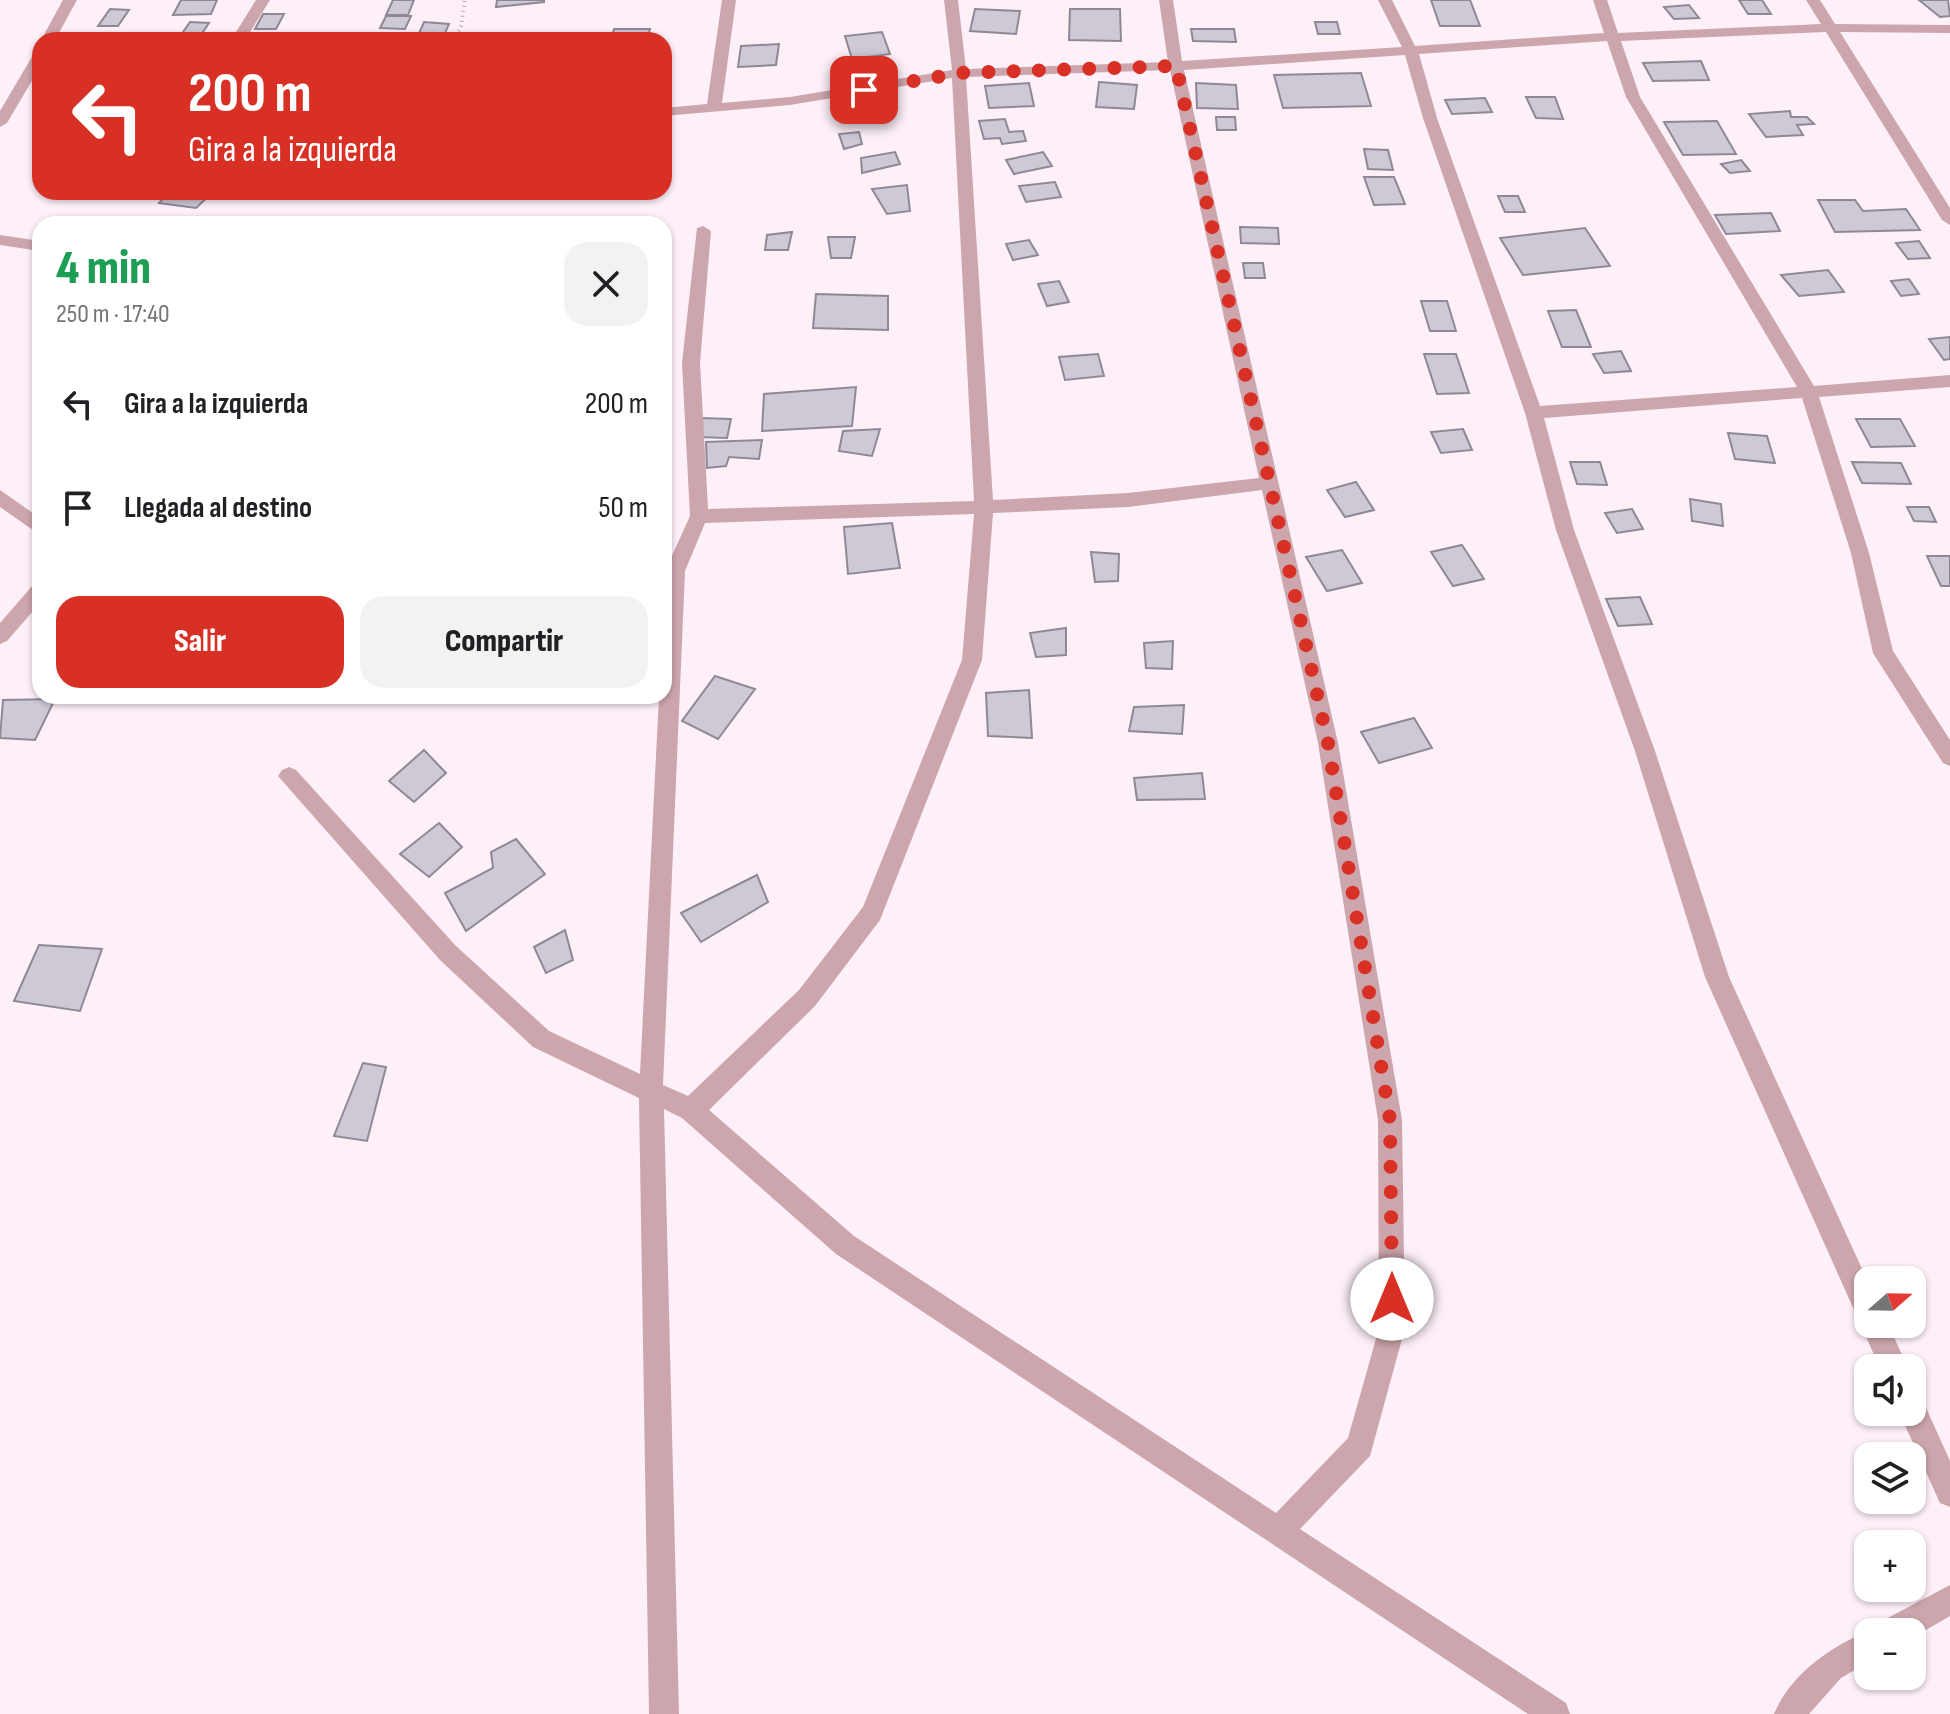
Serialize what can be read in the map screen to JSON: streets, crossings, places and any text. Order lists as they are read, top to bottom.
{
  "north": "right",
  "page": {
    "turn": ["200 m", "Gira a la izquierda"],
    "heading": ["4 min", "250 m · 17:40"],
    "list": [
      {
        "name": "Gira a la izquierda",
        "value": "200 m"
      },
      {
        "name": "Llegada al destino",
        "value": "50 m"
      }
    ],
    "buttons": ["Salir", "Compartir"],
    "map_buttons": ["+", "−"]
  }
}
